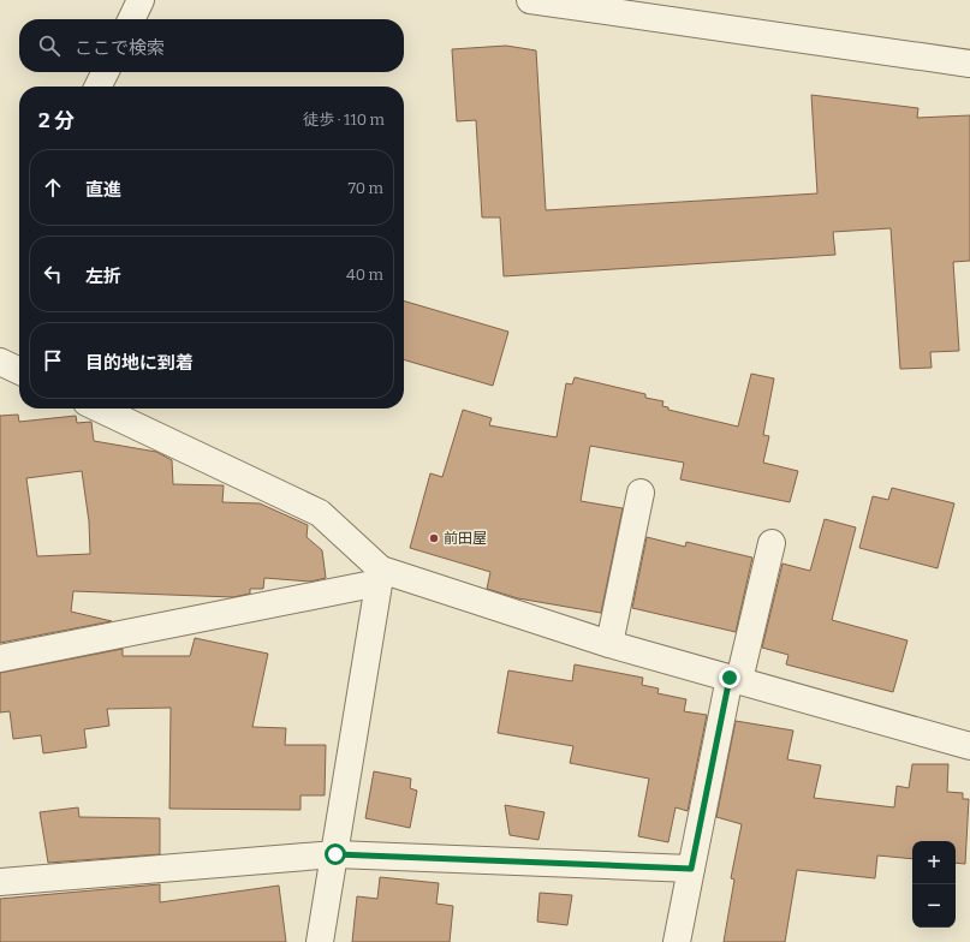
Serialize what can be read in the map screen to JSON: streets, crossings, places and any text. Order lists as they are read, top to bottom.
{
  "places": ["前田屋"],
  "page": {
    "search": "ここで検索",
    "heading": ["2 分", "徒歩 · 110 m"],
    "list": [
      ["直進", "70 m"],
      ["左折", "40 m"],
      "目的地に到着"
    ],
    "map_buttons": ["+", "−"]
  }
}
